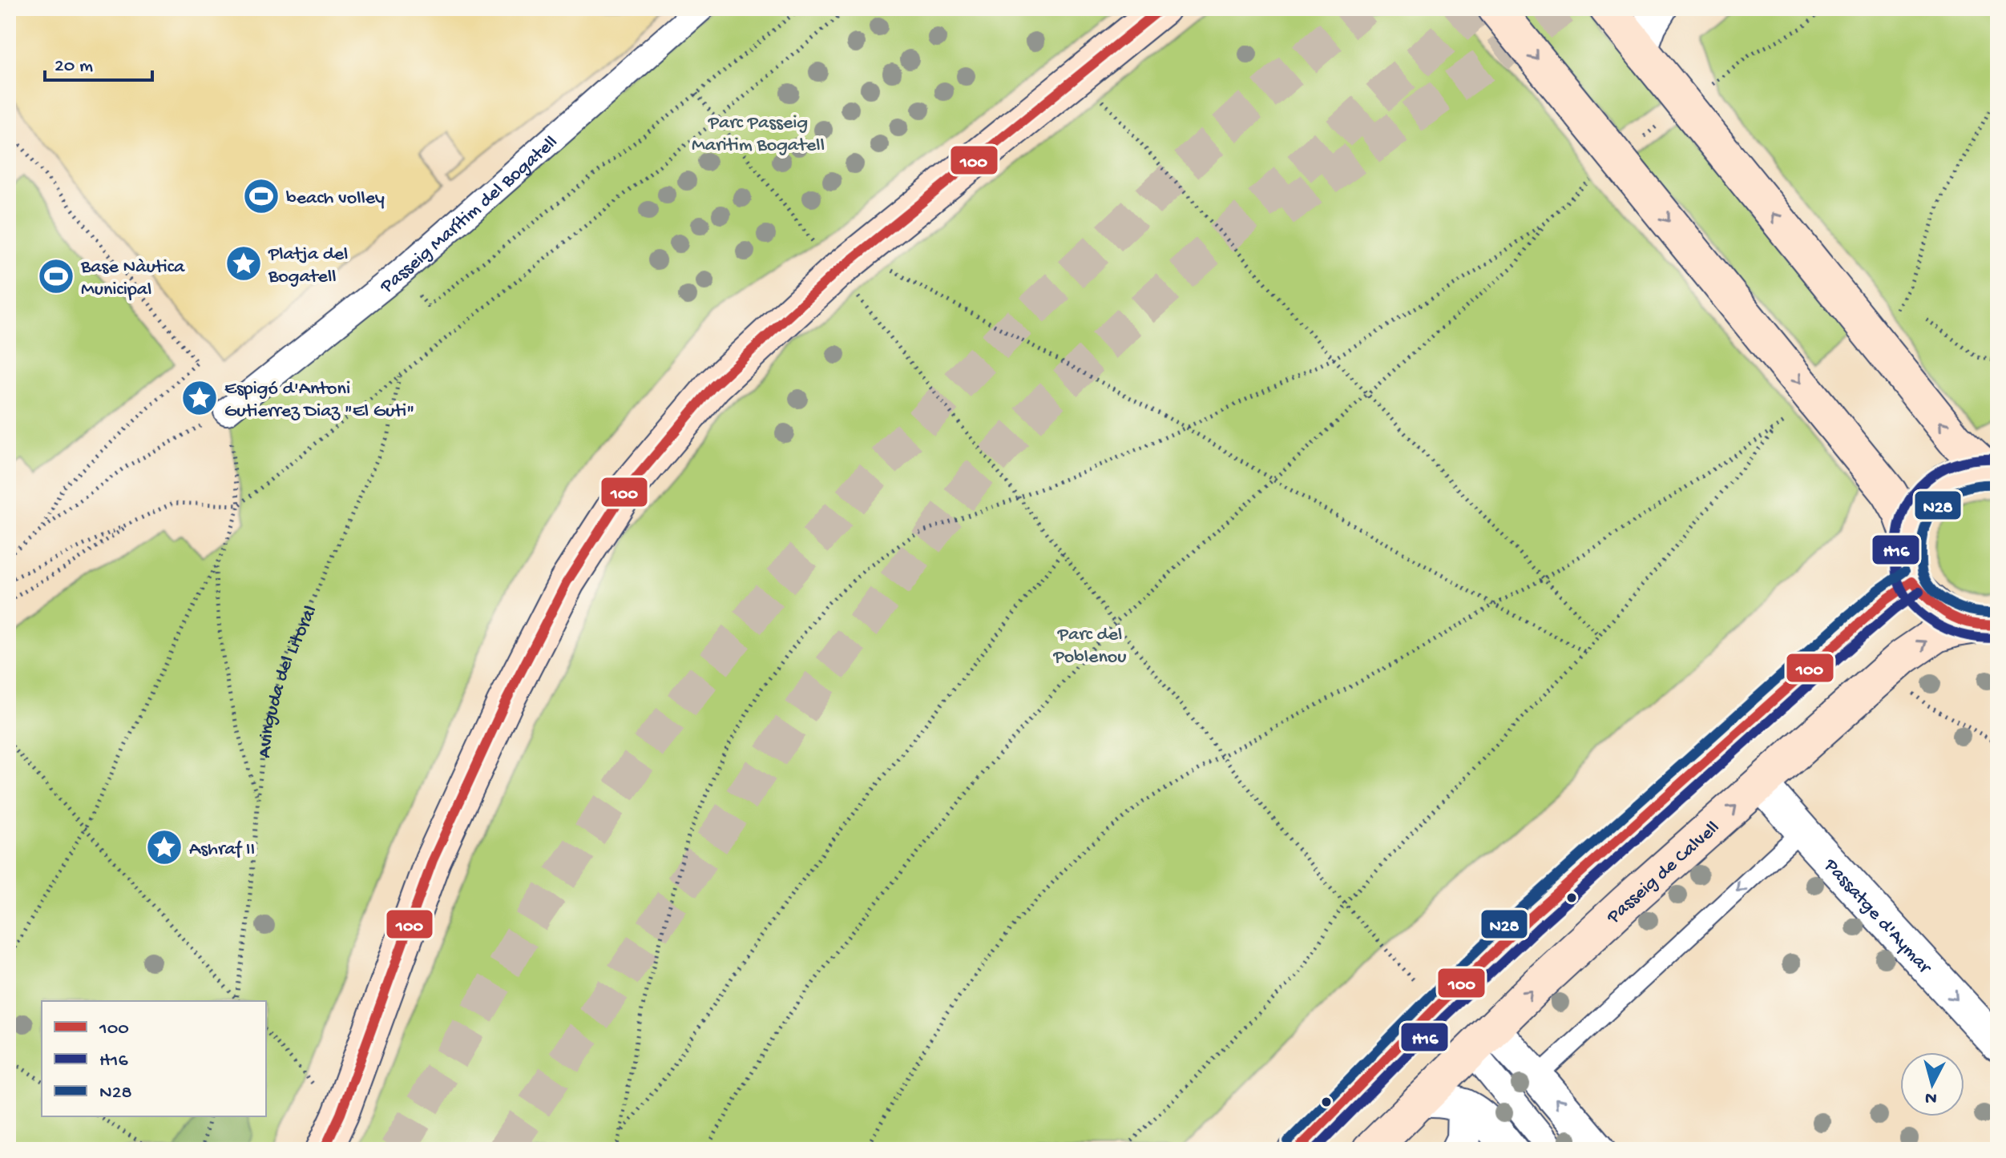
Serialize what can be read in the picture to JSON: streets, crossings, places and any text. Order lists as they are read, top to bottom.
{
  "streets": {
    "main road": ["Passeig de Calvell"],
    "street": ["Passeig Marítim del Bogatell", "Passatge d'Aymar"],
    "path": ["Avinguda del Litoral"]
  },
  "crossings": [
    ["Passeig de Calvell", "Passatge d'Aymar"]
  ],
  "one_way": ["Passatge d'Aymar"],
  "parks": ["Parc Passeig Maritim Bogatell", "Parc del Poblenou"],
  "places": {
    "sports": ["beach volley", "Base Nàutica Municipal"],
    "place": ["Platja del Bogatell", "Espigó d'Antoni Gutierrez Diaz \"El Guti\"", "Ashraf II"]
  },
  "lines": ["transit line 100", "transit line H16", "transit line N28"],
  "legend": ["100", "H16", "N28"],
  "scale_bar": "20 m",
  "north": "bottom"
}
